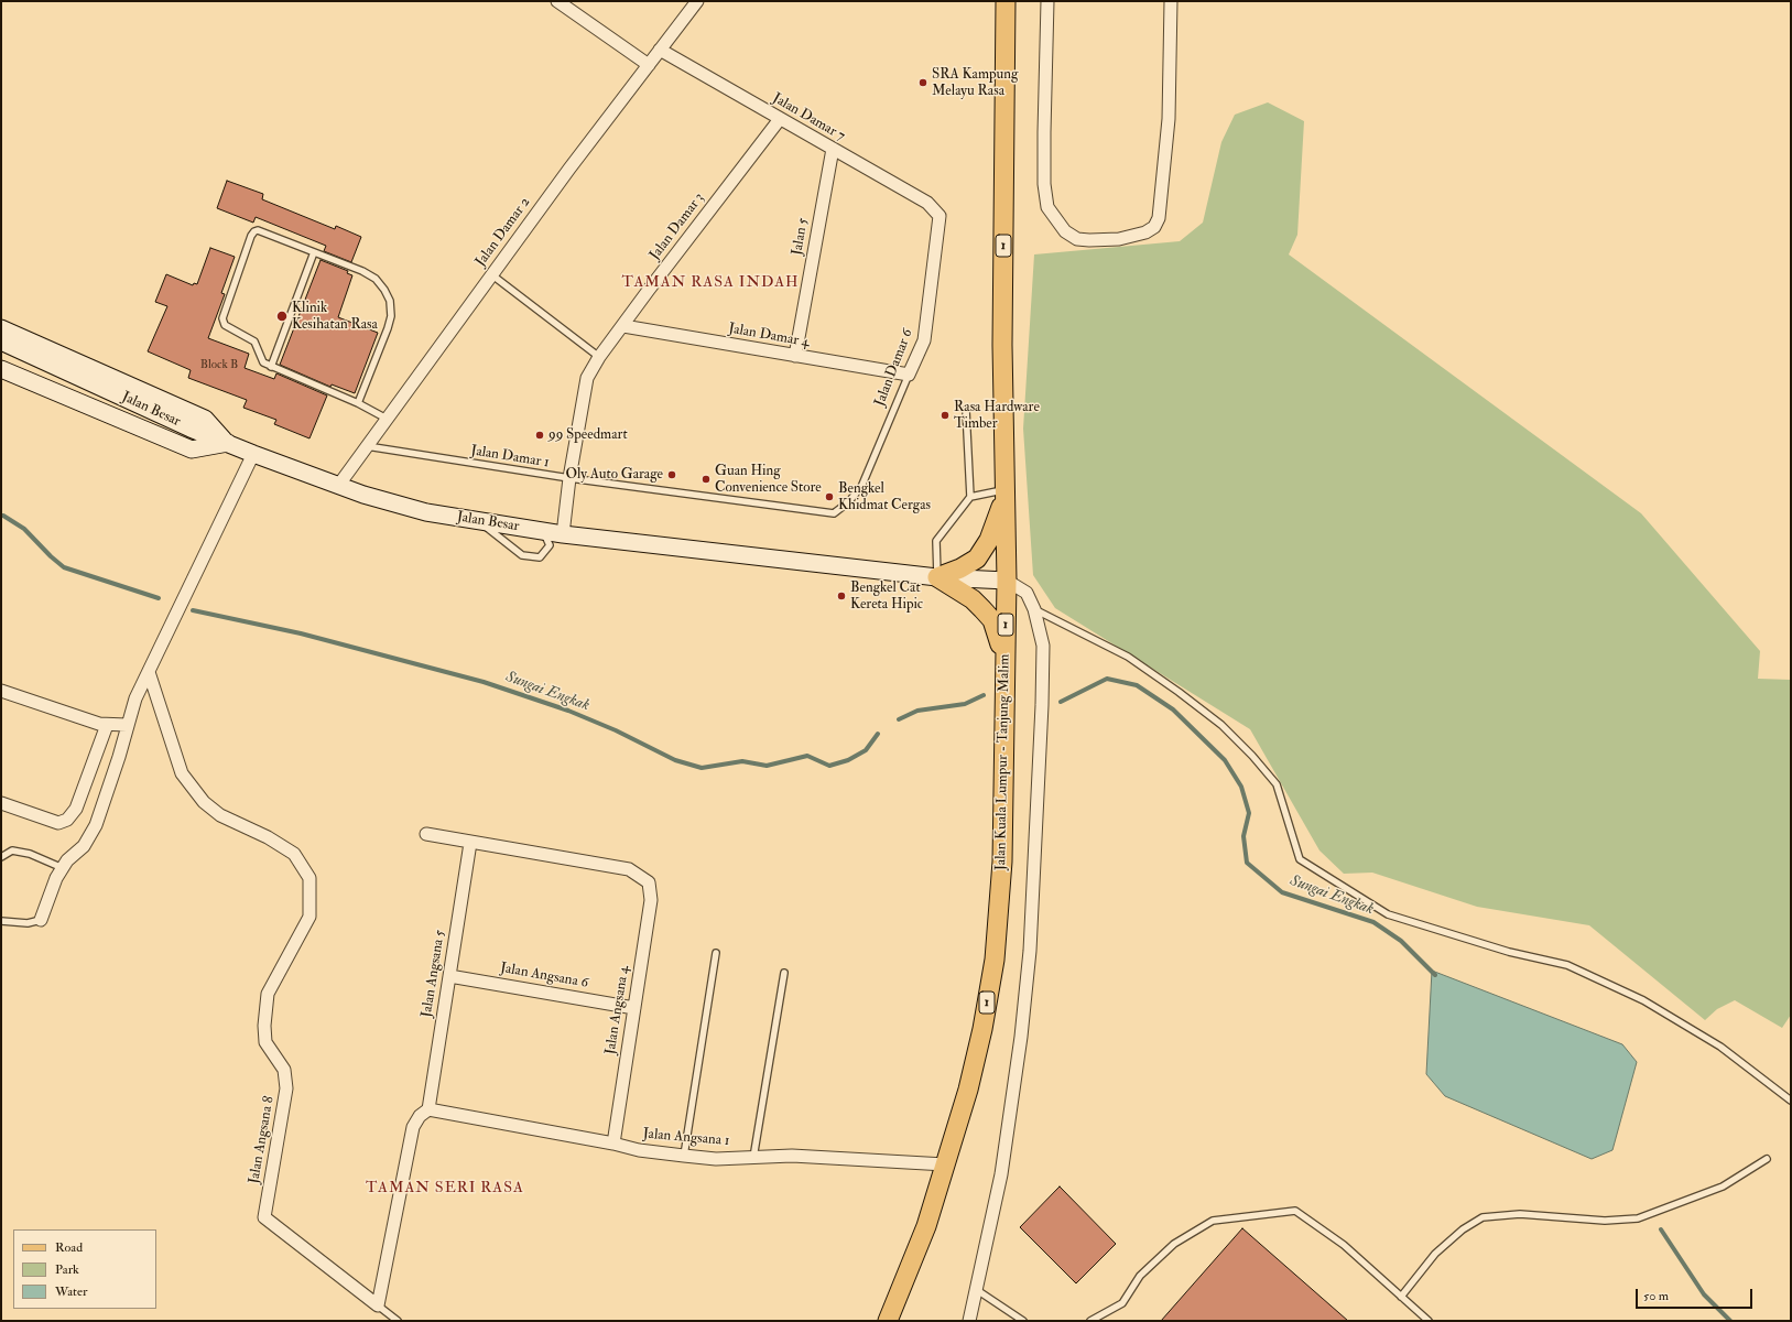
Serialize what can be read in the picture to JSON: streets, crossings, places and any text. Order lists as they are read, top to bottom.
{
  "streets": {
    "main road": ["1", "Jalan Besar", "Jalan Kuala Lumpur - Tanjung Malim"],
    "street": [
      "Jalan Damar 7",
      "Jalan Damar 3",
      "Jalan Damar 2",
      "Jalan 5",
      "Jalan Damar 4",
      "Jalan Damar 6",
      "Jalan Angsana 5",
      "Jalan Angsana 6",
      "Jalan Angsana 4",
      "Jalan Angsana 1",
      "Jalan Angsana 8"
    ],
    "lane": ["Jalan Damar 1"]
  },
  "crossings": [
    ["Jalan Damar 7", "Jalan Damar 3"],
    ["Jalan Damar 7", "Jalan Damar 2"],
    ["Jalan Damar 7", "Jalan 5"],
    ["Jalan Damar 7", "Jalan Damar 6"],
    ["Jalan Damar 3", "Jalan Damar 4"],
    ["Jalan Damar 3", "Jalan Besar"],
    ["Jalan Damar 3", "Jalan Damar 1"],
    ["Jalan Damar 2", "Jalan Besar"],
    ["Jalan Damar 2", "Jalan Damar 1"],
    ["Jalan 5", "Jalan Damar 4"],
    ["Jalan Damar 4", "Jalan Damar 6"],
    ["Jalan Damar 6", "Jalan Damar 1"],
    ["Jalan Besar", "Jalan Kuala Lumpur - Tanjung Malim"],
    ["Jalan Kuala Lumpur - Tanjung Malim", "Jalan Angsana 1"],
    ["Jalan Angsana 5", "Jalan Angsana 6"],
    ["Jalan Angsana 5", "Jalan Angsana 4"],
    ["Jalan Angsana 5", "Jalan Angsana 1"],
    ["Jalan Angsana 6", "Jalan Angsana 4"],
    ["Jalan Angsana 4", "Jalan Angsana 1"]
  ],
  "districts": ["TAMAN RASA INDAH", "TAMAN SERI RASA"],
  "water": ["Sungai Engkak"],
  "places": [
    "SRA Kampung Melayu Rasa",
    "Klinik Kesihatan Rasa",
    "Rasa Hardware Timber",
    "99 Speedmart",
    "Oly Auto Garage",
    "Guan Hing Convenience Store",
    "Bengkel Khidmat Cergas",
    "Bengkel Cat Kereta Hipic"
  ],
  "house_numbers": ["Block B"],
  "legend": ["Road", "Park", "Water"],
  "scale_bar": "50 m"
}
